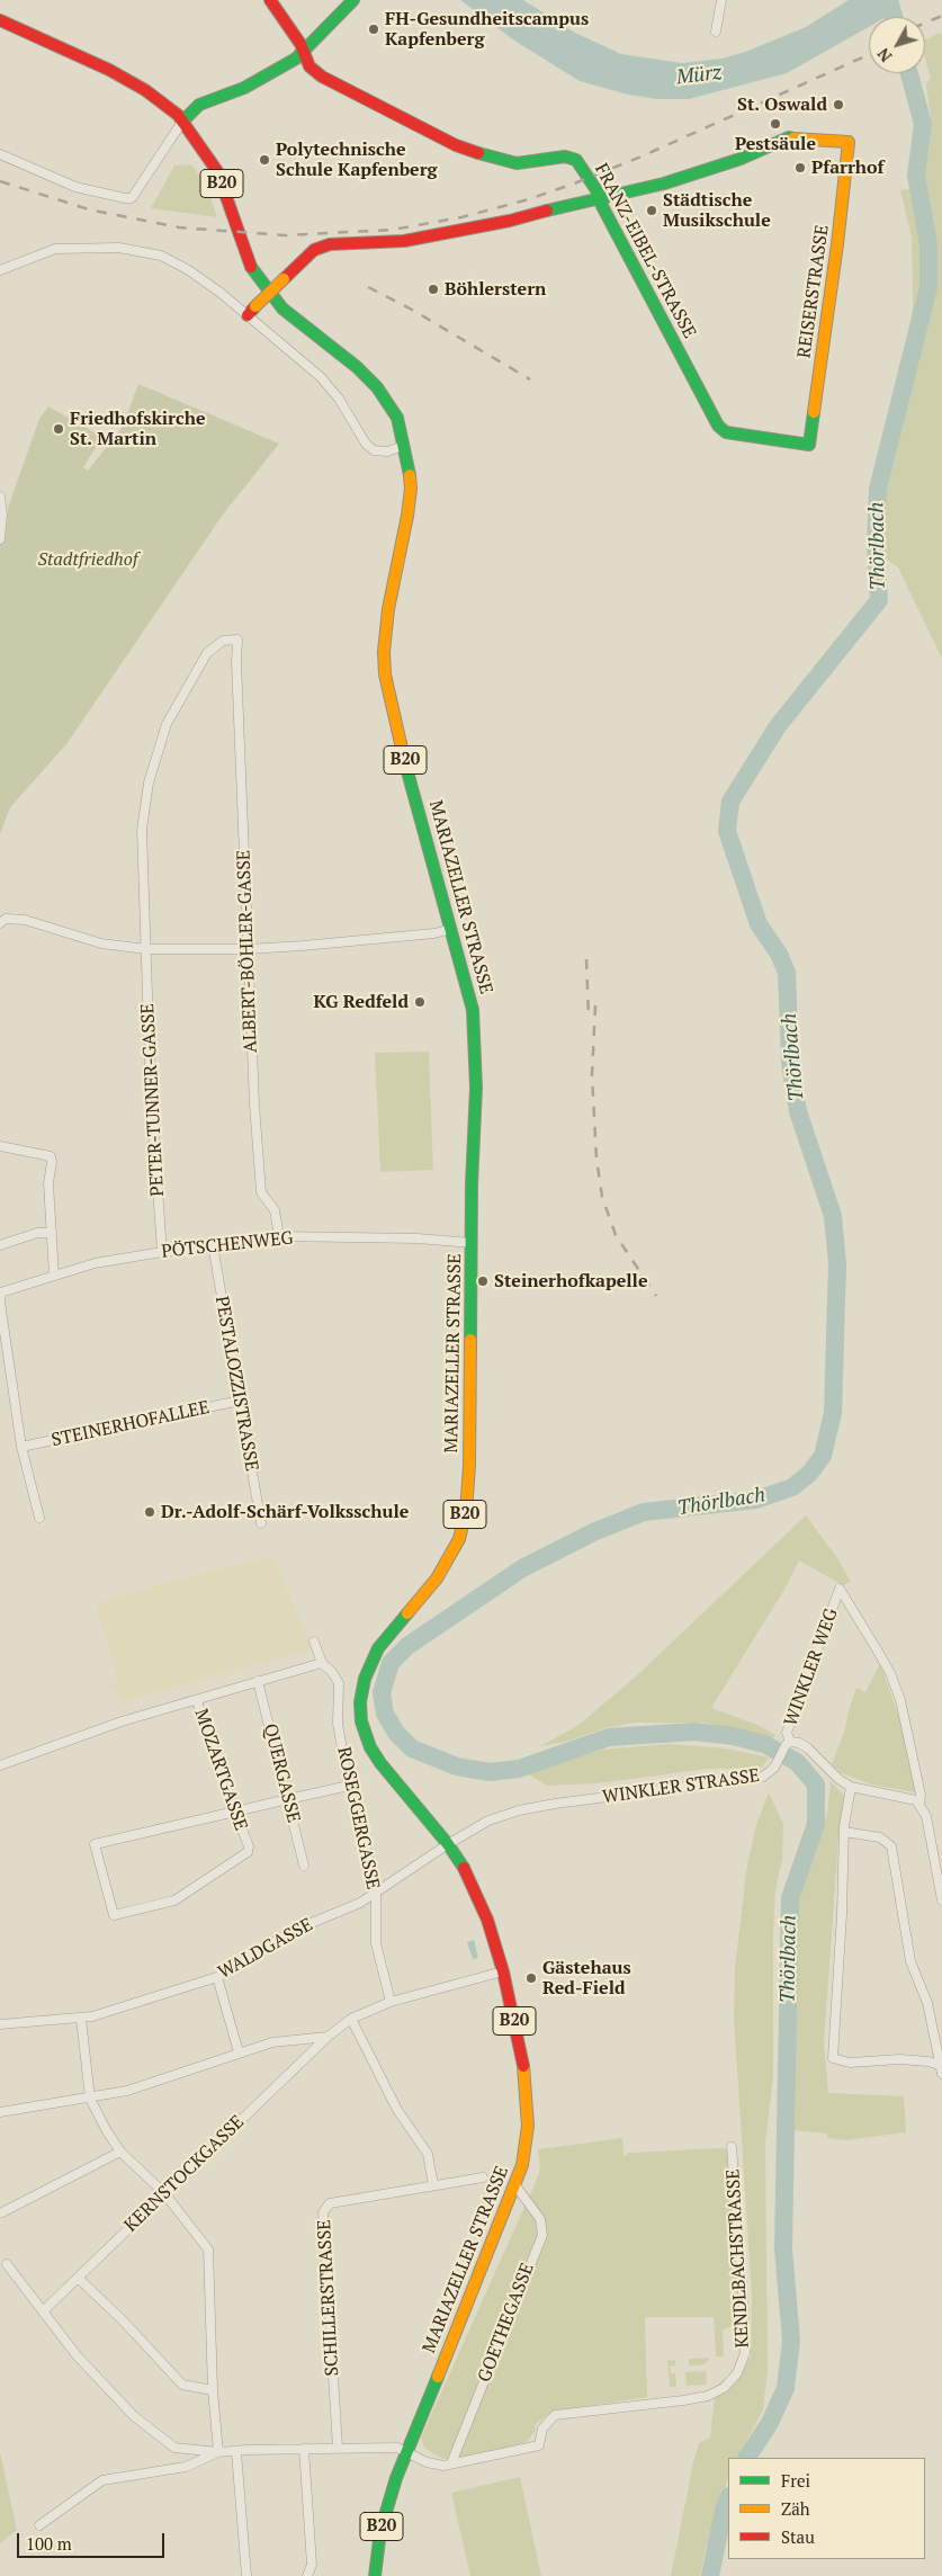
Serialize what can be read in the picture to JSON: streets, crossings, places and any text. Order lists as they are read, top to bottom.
{
  "streets": {
    "main road": [
      "B20",
      "FRANZ-EIBEL-STRASSE",
      "REISERSTRASSE",
      "MARIAZELLER STRASSE"
    ],
    "street": [
      "ALBERT-BÖHLER-GASSE",
      "PETER-TUNNER-GASSE",
      "PÖTSCHENWEG",
      "PESTALOZZISTRASSE",
      "STEINERHOFALLEE",
      "WINKLER WEG",
      "MOZARTGASSE",
      "QUERGASSE",
      "WINKLER STRASSE",
      "ROSEGGERGASSE",
      "WALDGASSE",
      "KERNSTOCKGASSE",
      "KENDLBACHSTRASSE",
      "SCHILLERSTRASSE",
      "GOETHEGASSE"
    ]
  },
  "crossings": [
    ["B20", "MARIAZELLER STRASSE"],
    ["FRANZ-EIBEL-STRASSE", "REISERSTRASSE"],
    ["MARIAZELLER STRASSE", "PÖTSCHENWEG"],
    ["MARIAZELLER STRASSE", "WINKLER STRASSE"],
    ["MARIAZELLER STRASSE", "WALDGASSE"],
    ["MARIAZELLER STRASSE", "KERNSTOCKGASSE"],
    ["MARIAZELLER STRASSE", "KENDLBACHSTRASSE"],
    ["MARIAZELLER STRASSE", "GOETHEGASSE"],
    ["ALBERT-BÖHLER-GASSE", "PETER-TUNNER-GASSE"],
    ["ALBERT-BÖHLER-GASSE", "PÖTSCHENWEG"],
    ["PETER-TUNNER-GASSE", "PÖTSCHENWEG"],
    ["PÖTSCHENWEG", "PESTALOZZISTRASSE"],
    ["PÖTSCHENWEG", "STEINERHOFALLEE"],
    ["PESTALOZZISTRASSE", "STEINERHOFALLEE"],
    ["WINKLER WEG", "WINKLER STRASSE"],
    ["WINKLER STRASSE", "WALDGASSE"],
    ["ROSEGGERGASSE", "WALDGASSE"],
    ["ROSEGGERGASSE", "KERNSTOCKGASSE"],
    ["KENDLBACHSTRASSE", "SCHILLERSTRASSE"],
    ["KENDLBACHSTRASSE", "GOETHEGASSE"]
  ],
  "water": ["Mürz", "Thörlbach"],
  "parks": ["Stadtfriedhof"],
  "places": [
    "FH-Gesundheitscampus Kapfenberg",
    "St. Oswald",
    "Pestsäule",
    "Polytechnische Schule Kapfenberg",
    "Pfarrhof",
    "Städtische Musikschule",
    "Böhlerstern",
    "Friedhofskirche St. Martin",
    "KG Redfeld",
    "Steinerhofkapelle",
    "Dr.-Adolf-Schärf-Volksschule",
    "Gästehaus Red-Field"
  ],
  "legend": ["Frei", "Zäh", "Stau"],
  "scale_bar": "100 m",
  "north": "bottom left"
}
